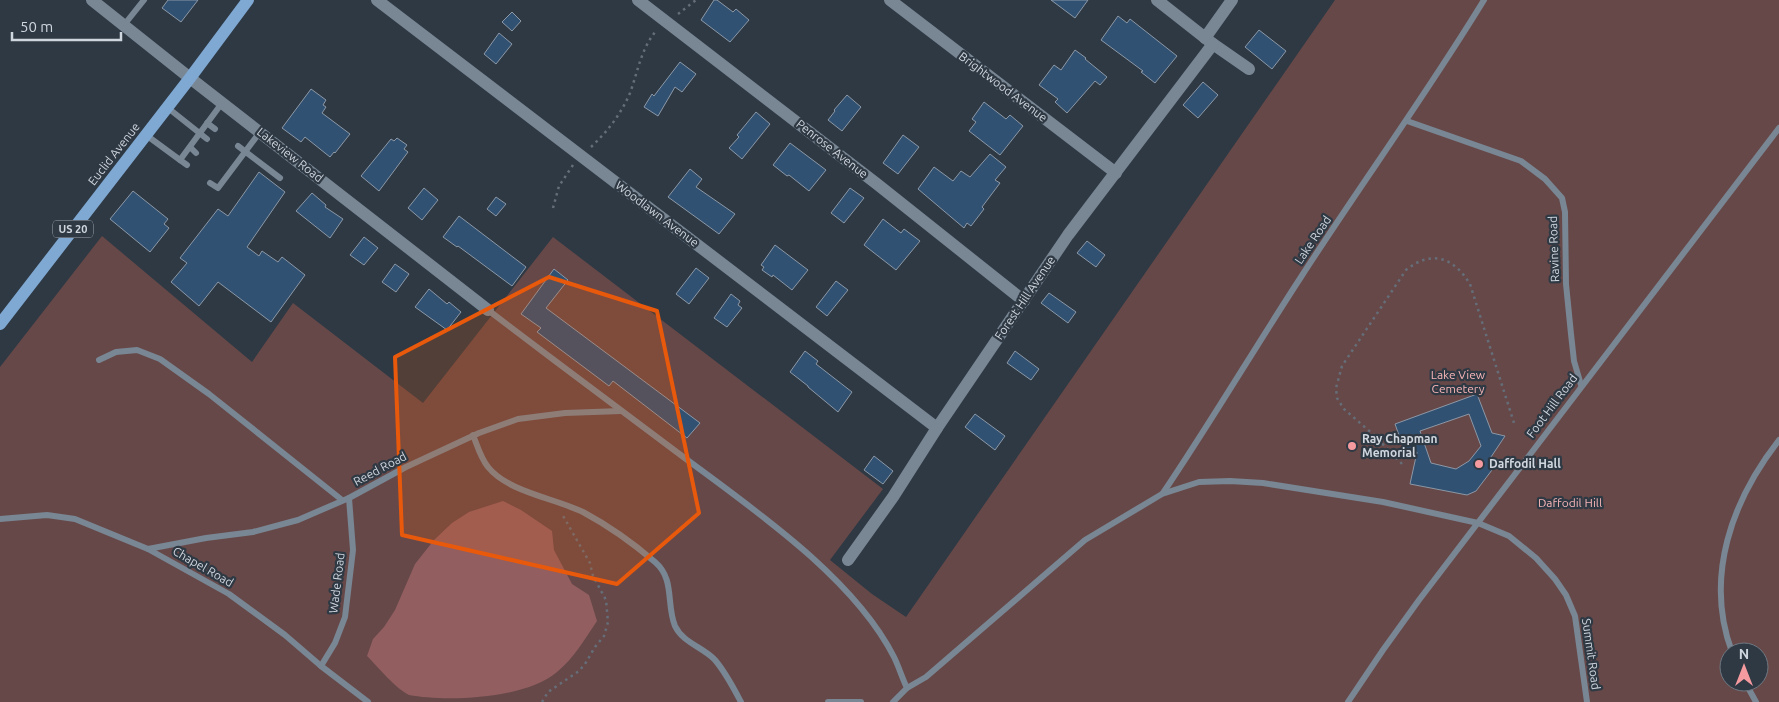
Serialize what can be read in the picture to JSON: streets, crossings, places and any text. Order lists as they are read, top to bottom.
{
  "streets": {
    "main road": ["Euclid Avenue", "US 20"],
    "street": [
      "Brightwood Avenue",
      "Penrose Avenue",
      "Lakeview Road",
      "Woodlawn Avenue",
      "Forest Hill Avenue"
    ],
    "lane": [
      "Lake Road",
      "Ravine Road",
      "Foot Hill Road",
      "Reed Road",
      "Chapel Road",
      "Wade Road",
      "Summit Road"
    ]
  },
  "crossings": [
    ["Brightwood Avenue", "Forest Hill Avenue"],
    ["Penrose Avenue", "Forest Hill Avenue"],
    ["Euclid Avenue", "Lakeview Road"],
    ["Woodlawn Avenue", "Forest Hill Avenue"],
    ["Lake Road", "Ravine Road"],
    ["Lake Road", "Summit Road"],
    ["Ravine Road", "Foot Hill Road"],
    ["Foot Hill Road", "Summit Road"],
    ["Reed Road", "Chapel Road"],
    ["Reed Road", "Wade Road"],
    ["Chapel Road", "Wade Road"]
  ],
  "parks": ["Lake View Cemetery", "Daffodil Hill"],
  "places": ["Ray Chapman Memorial", "Daffodil Hall"],
  "scale_bar": "50 m",
  "north": "top"
}
